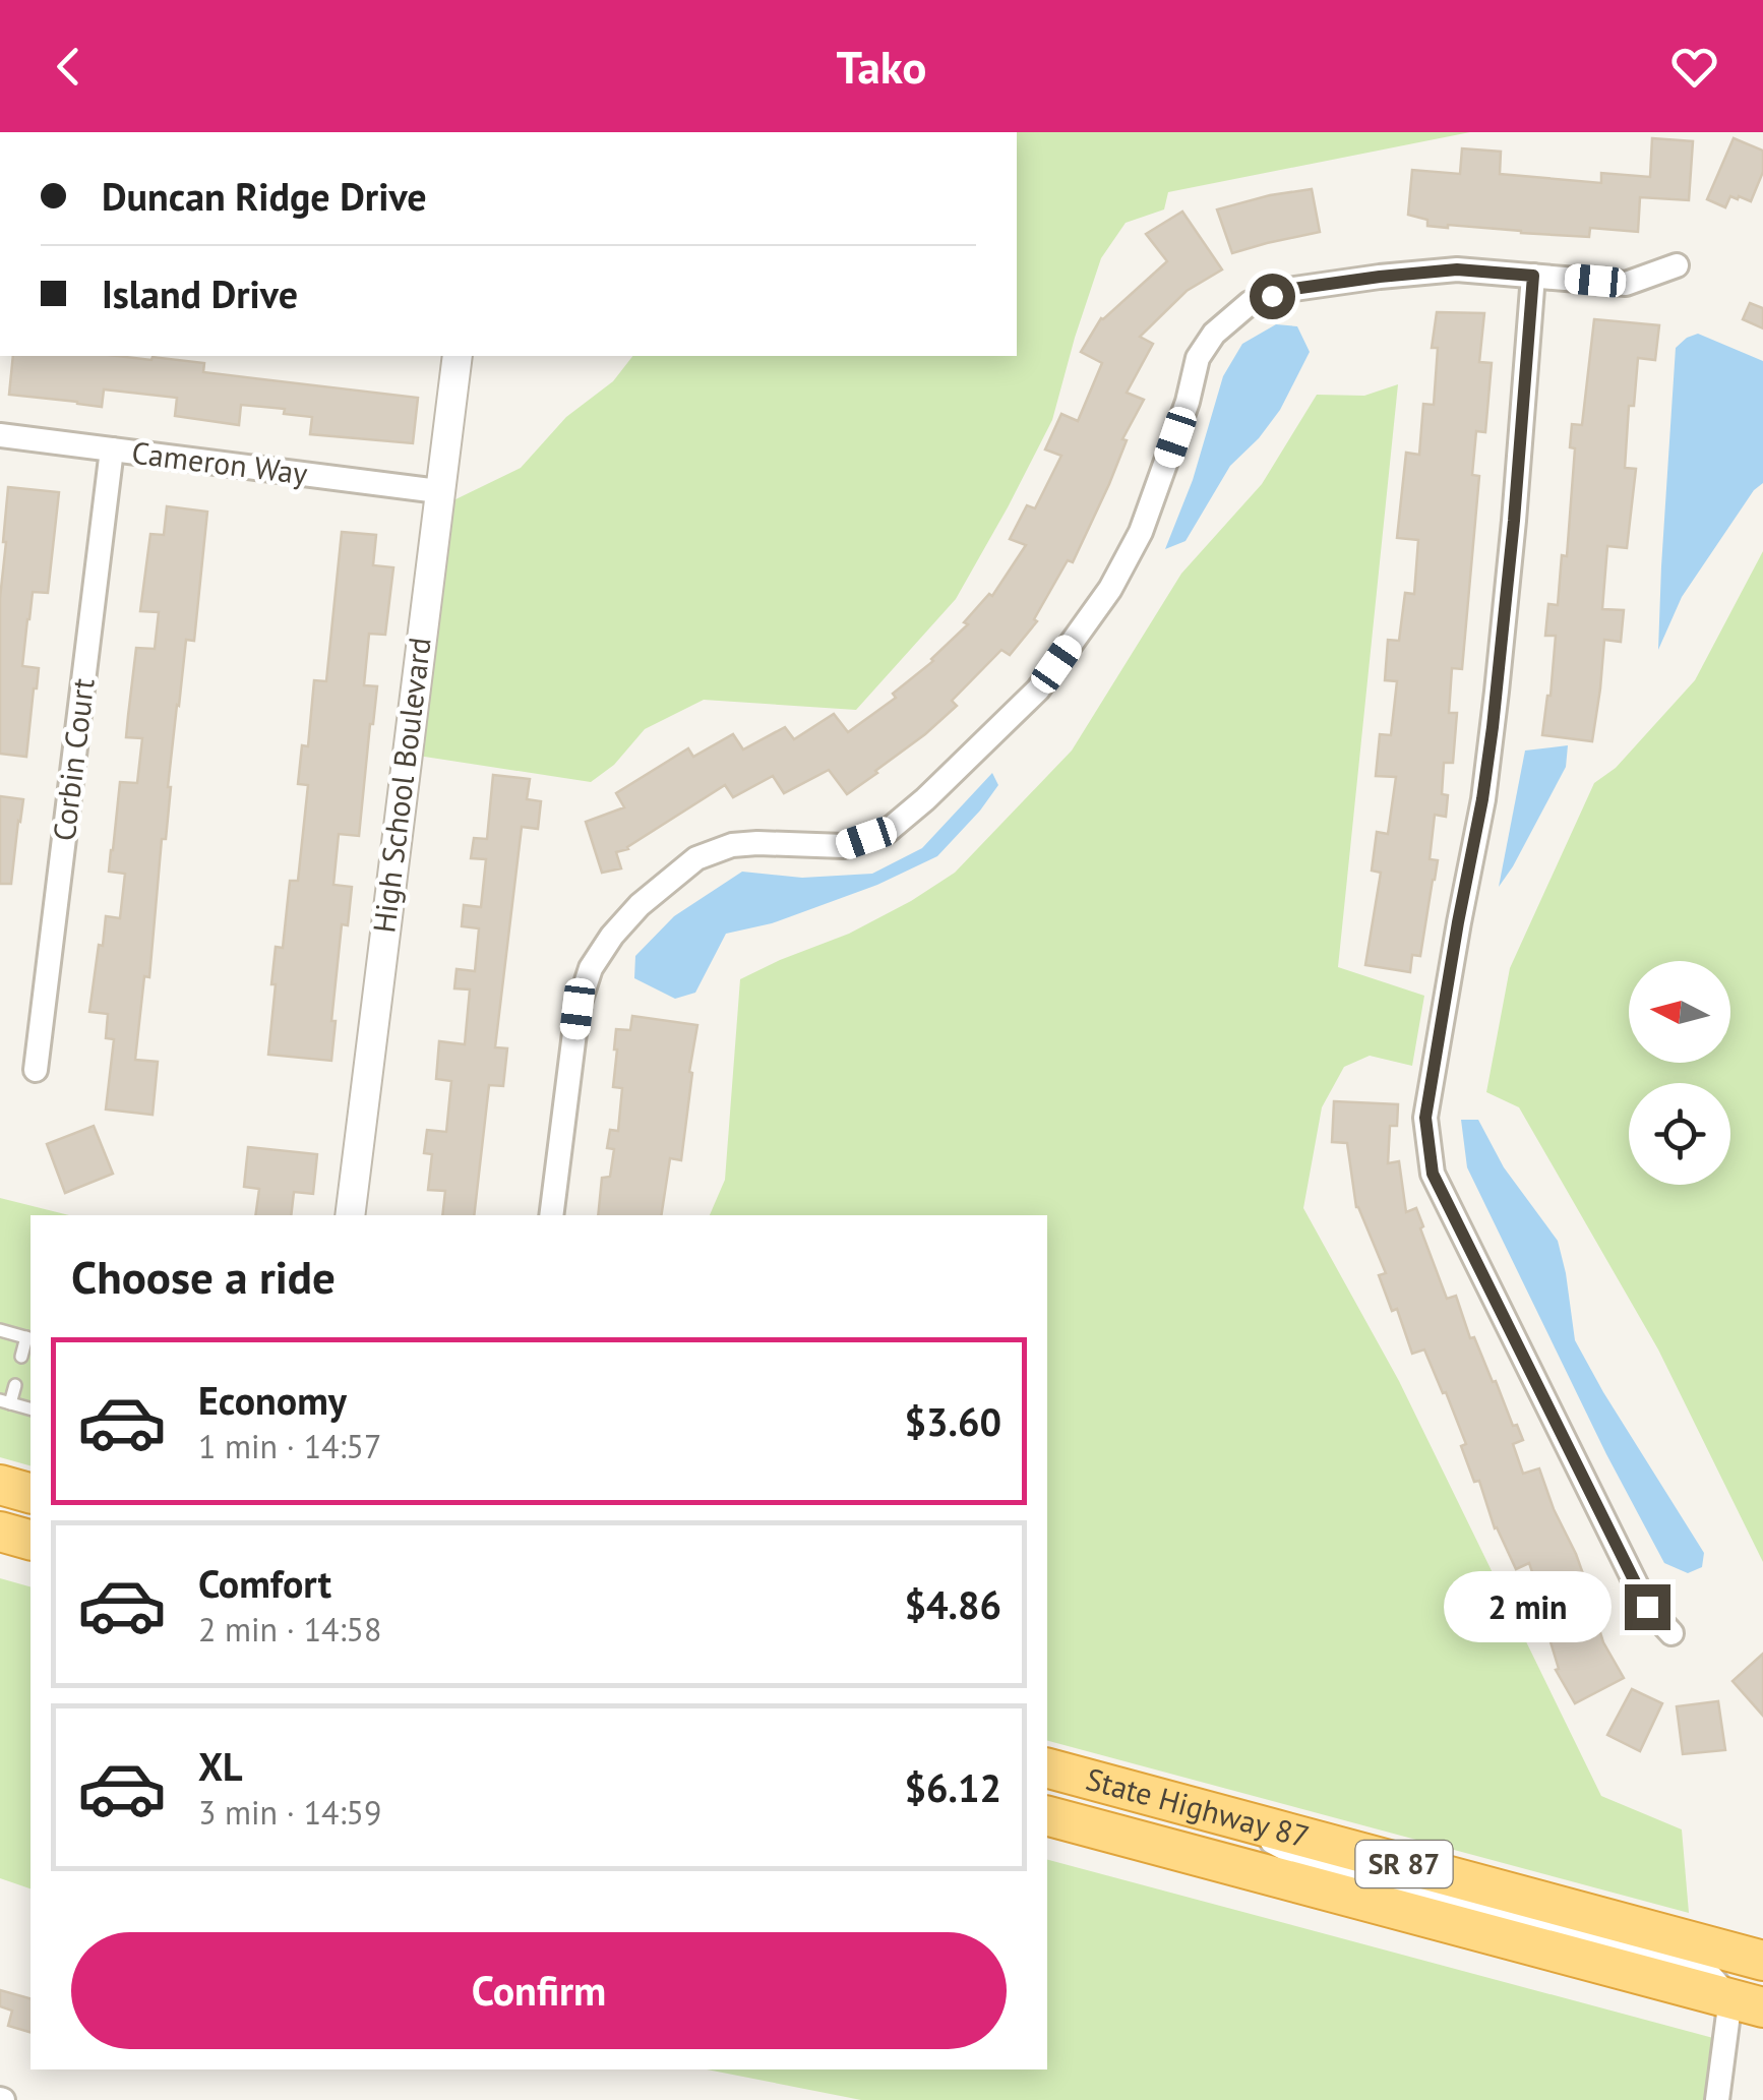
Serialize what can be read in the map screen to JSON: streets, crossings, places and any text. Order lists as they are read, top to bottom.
{
  "streets": {
    "highway": ["State Highway 87", "SR 87"],
    "street": ["Cameron Way", "Corbin Court", "High School Boulevard"]
  },
  "crossings": [
    ["Cameron Way", "Corbin Court"],
    ["Cameron Way", "High School Boulevard"]
  ],
  "north": "left",
  "page": {
    "header": "Tako",
    "banner": ["Duncan Ridge Drive", "Island Drive"],
    "heading": "Choose a ride",
    "list": [
      {
        "name": "Economy",
        "note": "1 min · 14:57",
        "value": "$3.60"
      },
      {
        "name": "Comfort",
        "note": "2 min · 14:58",
        "value": "$4.86"
      },
      {
        "name": "XL",
        "note": "3 min · 14:59",
        "value": "$6.12"
      }
    ],
    "bubble": "2 min",
    "buttons": "Confirm"
  }
}
